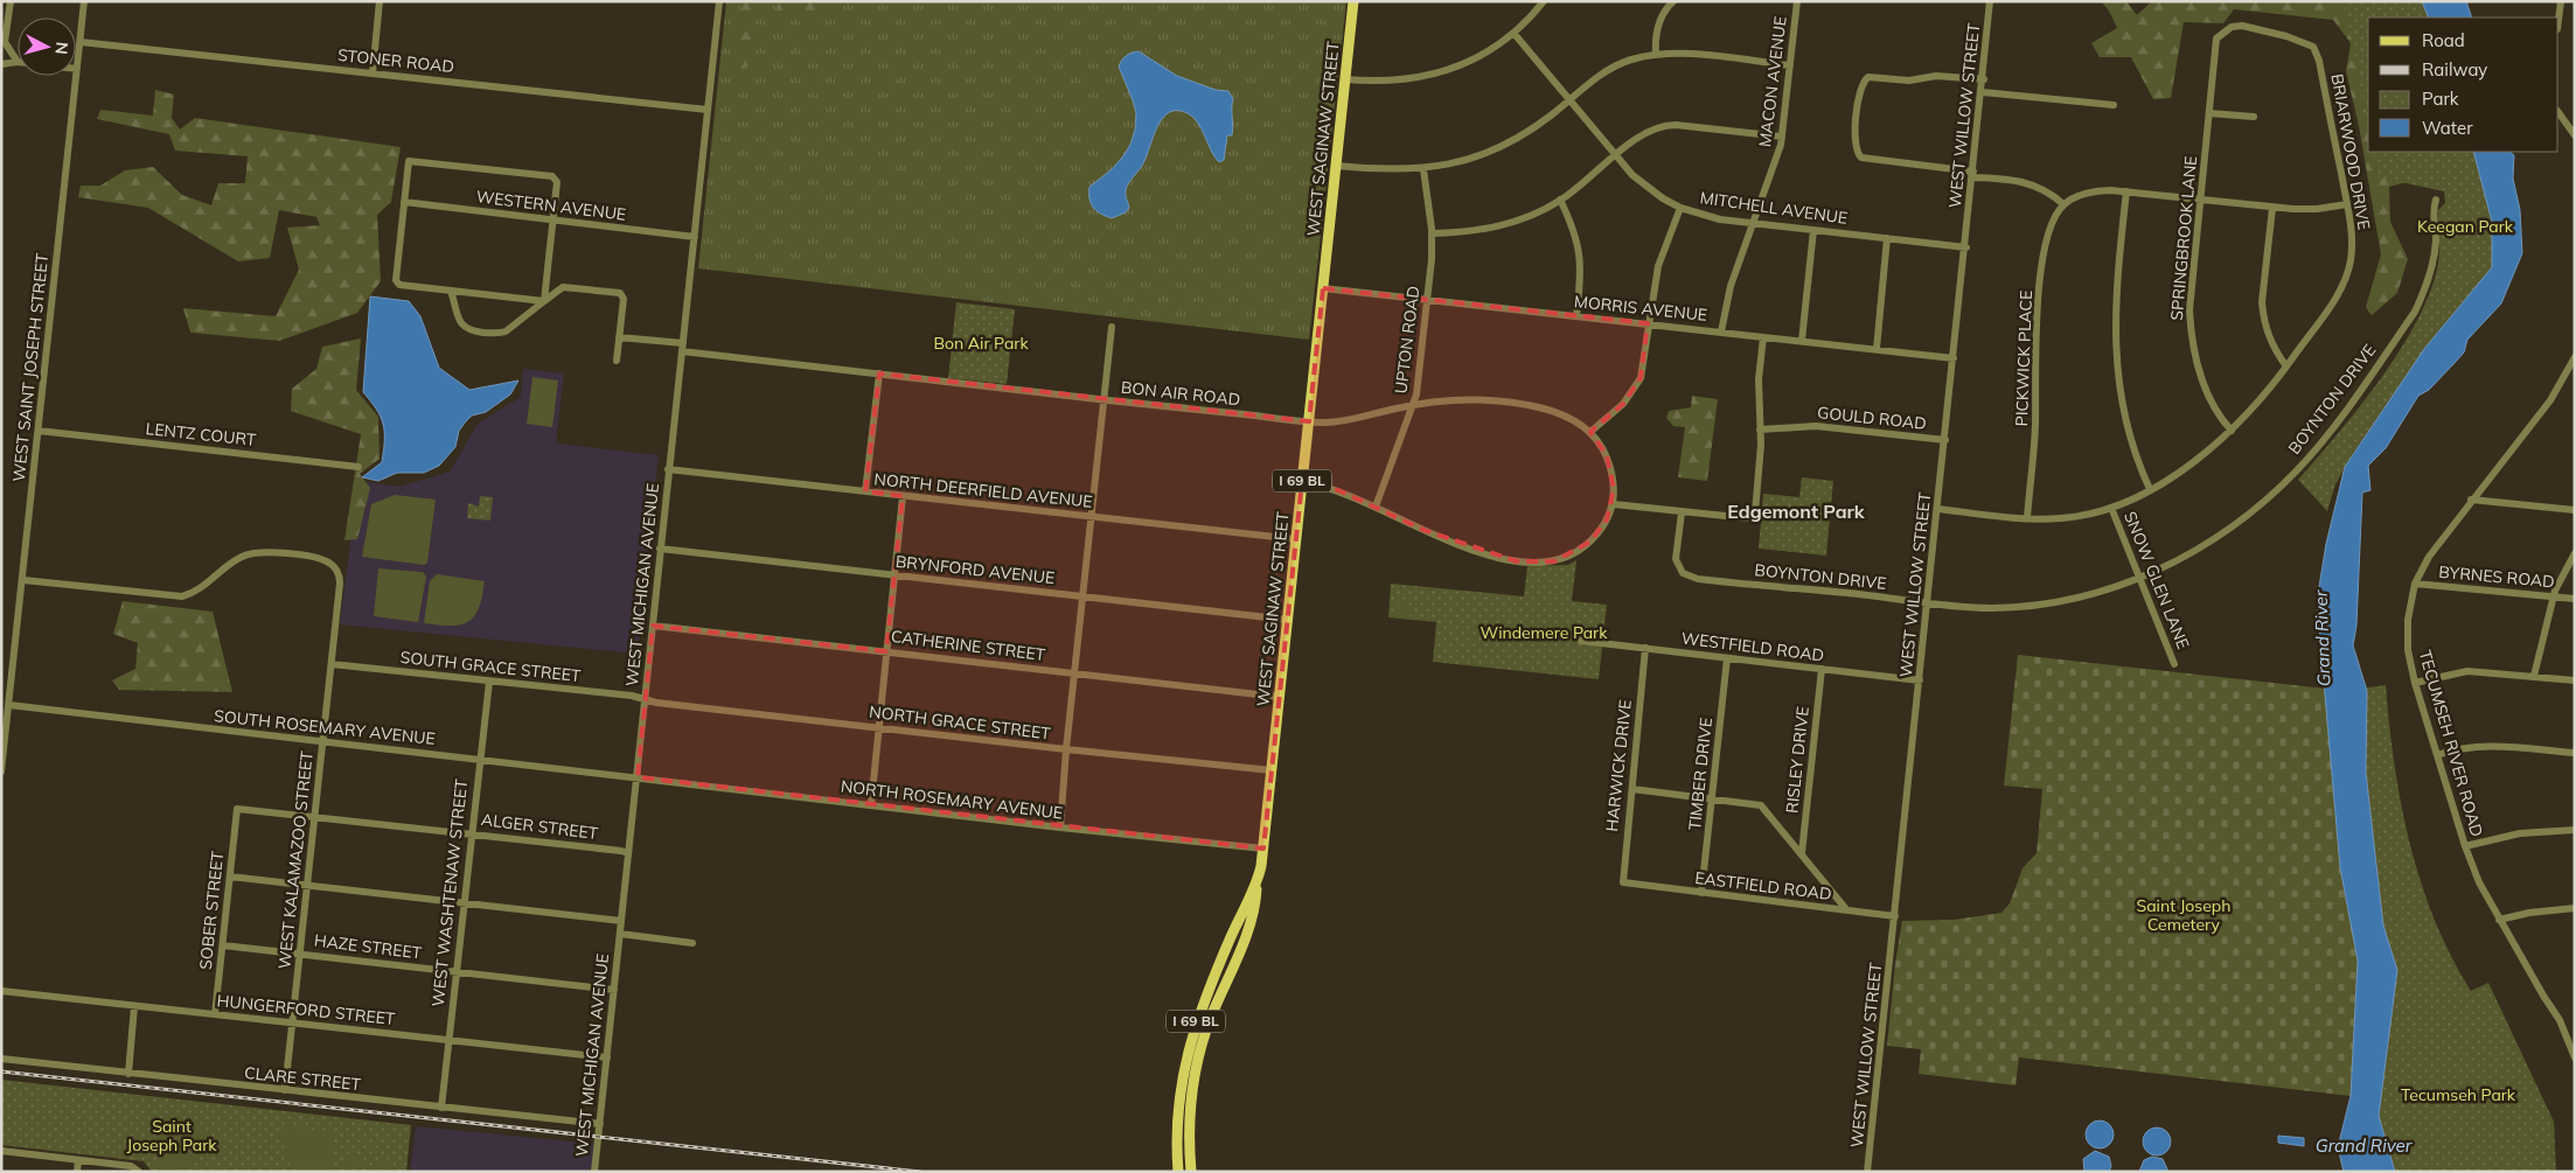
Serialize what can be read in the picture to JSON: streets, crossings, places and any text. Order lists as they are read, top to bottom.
{
  "streets": {
    "main road": ["WEST SAGINAW STREET", "I 69 BL"],
    "street": [
      "STONER ROAD",
      "MACON AVENUE",
      "WEST WILLOW STREET",
      "BRIARWOOD DRIVE",
      "WESTERN AVENUE",
      "MITCHELL AVENUE",
      "SPRINGBROOK LANE",
      "MORRIS AVENUE",
      "UPTON ROAD",
      "PICKWICK PLACE",
      "WEST SAINT JOSEPH STREET",
      "BON AIR ROAD",
      "BOYNTON DRIVE",
      "GOULD ROAD",
      "LENTZ COURT",
      "NORTH DEERFIELD AVENUE",
      "BRYNFORD AVENUE",
      "BYRNES ROAD",
      "SNOW GLEN LANE",
      "WEST MICHIGAN AVENUE",
      "CATHERINE STREET",
      "WESTFIELD ROAD",
      "SOUTH GRACE STREET",
      "NORTH GRACE STREET",
      "SOUTH ROSEMARY AVENUE",
      "TECUMSEH RIVER ROAD",
      "RISLEY DRIVE",
      "HARWICK DRIVE",
      "TIMBER DRIVE",
      "NORTH ROSEMARY AVENUE",
      "ALGER STREET",
      "WEST KALAMAZOO STREET",
      "EASTFIELD ROAD",
      "WEST WASHTENAW STREET",
      "SOBER STREET",
      "HAZE STREET",
      "HUNGERFORD STREET",
      "CLARE STREET"
    ]
  },
  "crossings": [
    ["STONER ROAD", "WEST SAINT JOSEPH STREET"],
    ["STONER ROAD", "WEST MICHIGAN AVENUE"],
    ["MACON AVENUE", "MITCHELL AVENUE"],
    ["MACON AVENUE", "MORRIS AVENUE"],
    ["WEST WILLOW STREET", "BRIARWOOD DRIVE"],
    ["WEST WILLOW STREET", "MITCHELL AVENUE"],
    ["WEST WILLOW STREET", "MORRIS AVENUE"],
    ["WEST WILLOW STREET", "BOYNTON DRIVE"],
    ["WEST WILLOW STREET", "GOULD ROAD"],
    ["WEST WILLOW STREET", "WESTFIELD ROAD"],
    ["WEST WILLOW STREET", "EASTFIELD ROAD"],
    ["WEST SAGINAW STREET", "MORRIS AVENUE"],
    ["WEST SAGINAW STREET", "BON AIR ROAD"],
    ["WEST SAGINAW STREET", "I 69 BL"],
    ["WEST SAGINAW STREET", "NORTH DEERFIELD AVENUE"],
    ["WEST SAGINAW STREET", "BRYNFORD AVENUE"],
    ["WEST SAGINAW STREET", "CATHERINE STREET"],
    ["WEST SAGINAW STREET", "NORTH GRACE STREET"],
    ["WEST SAGINAW STREET", "NORTH ROSEMARY AVENUE"],
    ["BRIARWOOD DRIVE", "SPRINGBROOK LANE"],
    ["BRIARWOOD DRIVE", "PICKWICK PLACE"],
    ["BRIARWOOD DRIVE", "SNOW GLEN LANE"],
    ["WESTERN AVENUE", "WEST MICHIGAN AVENUE"],
    ["MORRIS AVENUE", "UPTON ROAD"],
    ["UPTON ROAD", "BON AIR ROAD"],
    ["WEST SAINT JOSEPH STREET", "LENTZ COURT"],
    ["WEST SAINT JOSEPH STREET", "SOUTH ROSEMARY AVENUE"],
    ["WEST SAINT JOSEPH STREET", "WEST KALAMAZOO STREET"],
    ["BON AIR ROAD", "WEST MICHIGAN AVENUE"],
    ["BOYNTON DRIVE", "SNOW GLEN LANE"],
    ["NORTH DEERFIELD AVENUE", "WEST MICHIGAN AVENUE"],
    ["BRYNFORD AVENUE", "WEST MICHIGAN AVENUE"],
    ["BYRNES ROAD", "TECUMSEH RIVER ROAD"],
    ["WEST MICHIGAN AVENUE", "CATHERINE STREET"],
    ["WEST MICHIGAN AVENUE", "SOUTH GRACE STREET"],
    ["WEST MICHIGAN AVENUE", "NORTH GRACE STREET"],
    ["WEST MICHIGAN AVENUE", "SOUTH ROSEMARY AVENUE"],
    ["WEST MICHIGAN AVENUE", "NORTH ROSEMARY AVENUE"],
    ["WEST MICHIGAN AVENUE", "ALGER STREET"],
    ["WEST MICHIGAN AVENUE", "HAZE STREET"],
    ["WEST MICHIGAN AVENUE", "HUNGERFORD STREET"],
    ["WEST MICHIGAN AVENUE", "CLARE STREET"],
    ["WESTFIELD ROAD", "RISLEY DRIVE"],
    ["WESTFIELD ROAD", "HARWICK DRIVE"],
    ["WESTFIELD ROAD", "TIMBER DRIVE"],
    ["SOUTH GRACE STREET", "NORTH GRACE STREET"],
    ["SOUTH GRACE STREET", "WEST KALAMAZOO STREET"],
    ["SOUTH GRACE STREET", "WEST WASHTENAW STREET"],
    ["SOUTH ROSEMARY AVENUE", "NORTH ROSEMARY AVENUE"],
    ["SOUTH ROSEMARY AVENUE", "WEST KALAMAZOO STREET"],
    ["SOUTH ROSEMARY AVENUE", "WEST WASHTENAW STREET"],
    ["HARWICK DRIVE", "EASTFIELD ROAD"],
    ["TIMBER DRIVE", "EASTFIELD ROAD"],
    ["ALGER STREET", "WEST KALAMAZOO STREET"],
    ["ALGER STREET", "WEST WASHTENAW STREET"],
    ["ALGER STREET", "SOBER STREET"],
    ["WEST KALAMAZOO STREET", "HAZE STREET"],
    ["WEST KALAMAZOO STREET", "HUNGERFORD STREET"],
    ["WEST KALAMAZOO STREET", "CLARE STREET"],
    ["WEST WASHTENAW STREET", "HAZE STREET"],
    ["WEST WASHTENAW STREET", "HUNGERFORD STREET"],
    ["WEST WASHTENAW STREET", "CLARE STREET"],
    ["SOBER STREET", "HAZE STREET"],
    ["SOBER STREET", "HUNGERFORD STREET"]
  ],
  "districts": ["Edgemont Park"],
  "water": ["Grand River"],
  "parks": [
    "Keegan Park",
    "Bon Air Park",
    "Windemere Park",
    "Saint Joseph Cemetery",
    "Tecumseh Park",
    "Saint Joseph Park"
  ],
  "legend": [
    "Road",
    "Railway",
    "Park",
    "Water"
  ],
  "north": "right"
}
